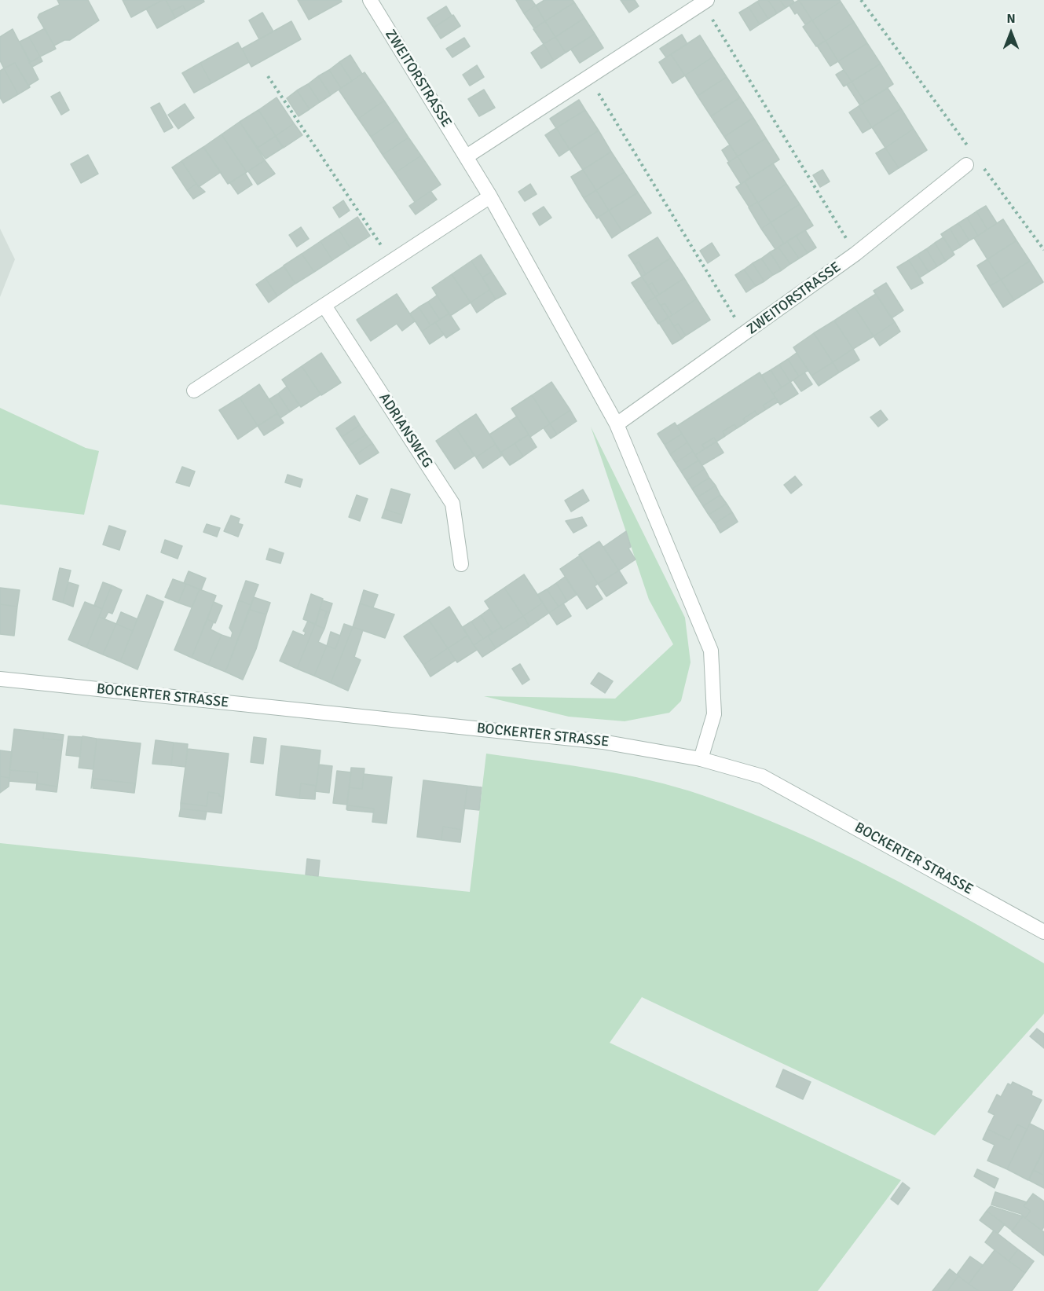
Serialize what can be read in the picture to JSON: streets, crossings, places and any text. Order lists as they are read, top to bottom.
{
  "streets": {
    "street": ["ZWEITORSTRASSE", "ADRIANSWEG", "BOCKERTER STRASSE"]
  },
  "crossings": [
    ["ZWEITORSTRASSE", "BOCKERTER STRASSE"]
  ],
  "north": "top"
}
